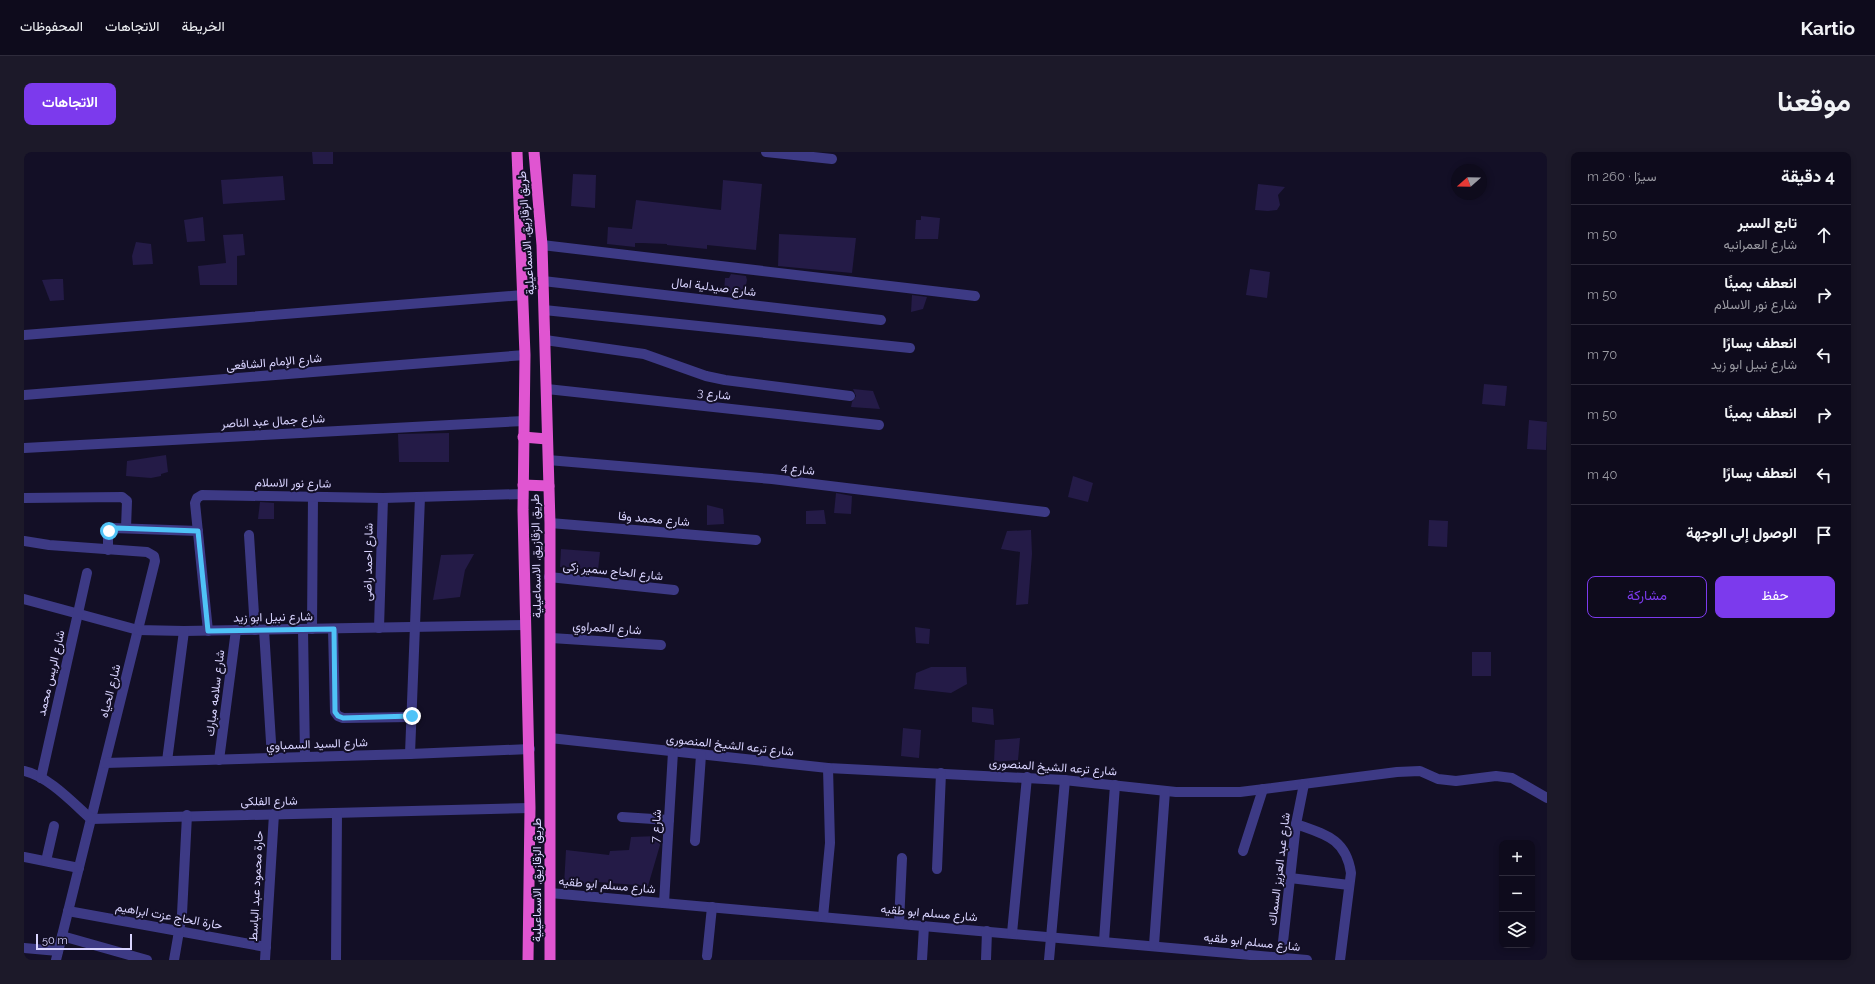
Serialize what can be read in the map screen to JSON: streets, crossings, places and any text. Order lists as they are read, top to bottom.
{
  "streets": {
    "highway": ["طريق الزقازيق, الاسماعيلية"],
    "street": [
      "شارع صيدلية امال",
      "شارع الإمام الشافعى",
      "شارع 3",
      "شارع جمال عبد الناصر",
      "شارع 4",
      "شارع نور الاسلام",
      "شارع محمد وفا",
      "شارع احمد راضى",
      "شارع الحاج سمير زكى",
      "شارع نبيل ابو زيد",
      "شارع الحمراوي",
      "شارع الريس محمد",
      "شارع الحياه",
      "شارع سلامه مبارك",
      "شارع السيد السمباوي",
      "شارع ترعه الشيخ المنصورى",
      "شارع الفلكى",
      "شارع 7",
      "شارع عبد العزيز السماك",
      "شارع مسلم ابو طقيه",
      "حارة محمود عبد الباسط",
      "حارة الحاج عزت ابراهيم"
    ]
  },
  "crossings": [
    ["طريق الزقازيق, الاسماعيلية", "شارع صيدلية امال"],
    ["طريق الزقازيق, الاسماعيلية", "شارع الإمام الشافعى"],
    ["طريق الزقازيق, الاسماعيلية", "شارع 3"],
    ["طريق الزقازيق, الاسماعيلية", "شارع جمال عبد الناصر"],
    ["طريق الزقازيق, الاسماعيلية", "شارع 4"],
    ["طريق الزقازيق, الاسماعيلية", "شارع نور الاسلام"],
    ["طريق الزقازيق, الاسماعيلية", "شارع محمد وفا"],
    ["طريق الزقازيق, الاسماعيلية", "شارع الحاج سمير زكى"],
    ["طريق الزقازيق, الاسماعيلية", "شارع نبيل ابو زيد"],
    ["طريق الزقازيق, الاسماعيلية", "شارع الحمراوي"],
    ["طريق الزقازيق, الاسماعيلية", "شارع السيد السمباوي"],
    ["طريق الزقازيق, الاسماعيلية", "شارع ترعه الشيخ المنصورى"],
    ["طريق الزقازيق, الاسماعيلية", "شارع الفلكى"],
    ["طريق الزقازيق, الاسماعيلية", "شارع مسلم ابو طقيه"],
    ["شارع نور الاسلام", "شارع احمد راضى"],
    ["شارع نور الاسلام", "شارع نبيل ابو زيد"],
    ["شارع احمد راضى", "شارع نبيل ابو زيد"],
    ["شارع نبيل ابو زيد", "شارع الريس محمد"],
    ["شارع نبيل ابو زيد", "شارع الحياه"],
    ["شارع نبيل ابو زيد", "شارع سلامه مبارك"],
    ["شارع الحياه", "شارع السيد السمباوي"],
    ["شارع الحياه", "شارع الفلكى"],
    ["شارع الحياه", "حارة الحاج عزت ابراهيم"],
    ["شارع سلامه مبارك", "شارع السيد السمباوي"],
    ["شارع ترعه الشيخ المنصورى", "شارع 7"],
    ["شارع ترعه الشيخ المنصورى", "شارع عبد العزيز السماك"],
    ["شارع الفلكى", "حارة محمود عبد الباسط"],
    ["شارع 7", "شارع مسلم ابو طقيه"],
    ["شارع عبد العزيز السماك", "شارع مسلم ابو طقيه"],
    ["حارة محمود عبد الباسط", "حارة الحاج عزت ابراهيم"]
  ],
  "scale_bar": "50 m",
  "north": "left",
  "page": {
    "header": "Kartio",
    "nav": ["الخريطة", "الاتجاهات", "المحفوظات"],
    "title": "موقعنا",
    "buttons": [
      "الاتجاهات",
      ["حفظ", "مشاركة"]
    ],
    "heading": ["4 دقيقة", "سيرًا · 260 m"],
    "list": [
      ["تابع السير", "شارع العمرانيه", "50 m"],
      ["انعطف يمينًا", "شارع نور الاسلام", "50 m"],
      ["انعطف يسارًا", "شارع نبيل ابو زيد", "70 m"],
      ["انعطف يمينًا", "50 m"],
      ["انعطف يسارًا", "40 m"],
      "الوصول إلى الوجهة"
    ],
    "map_buttons": ["+", "−"],
    "scale": "50 m"
  }
}
